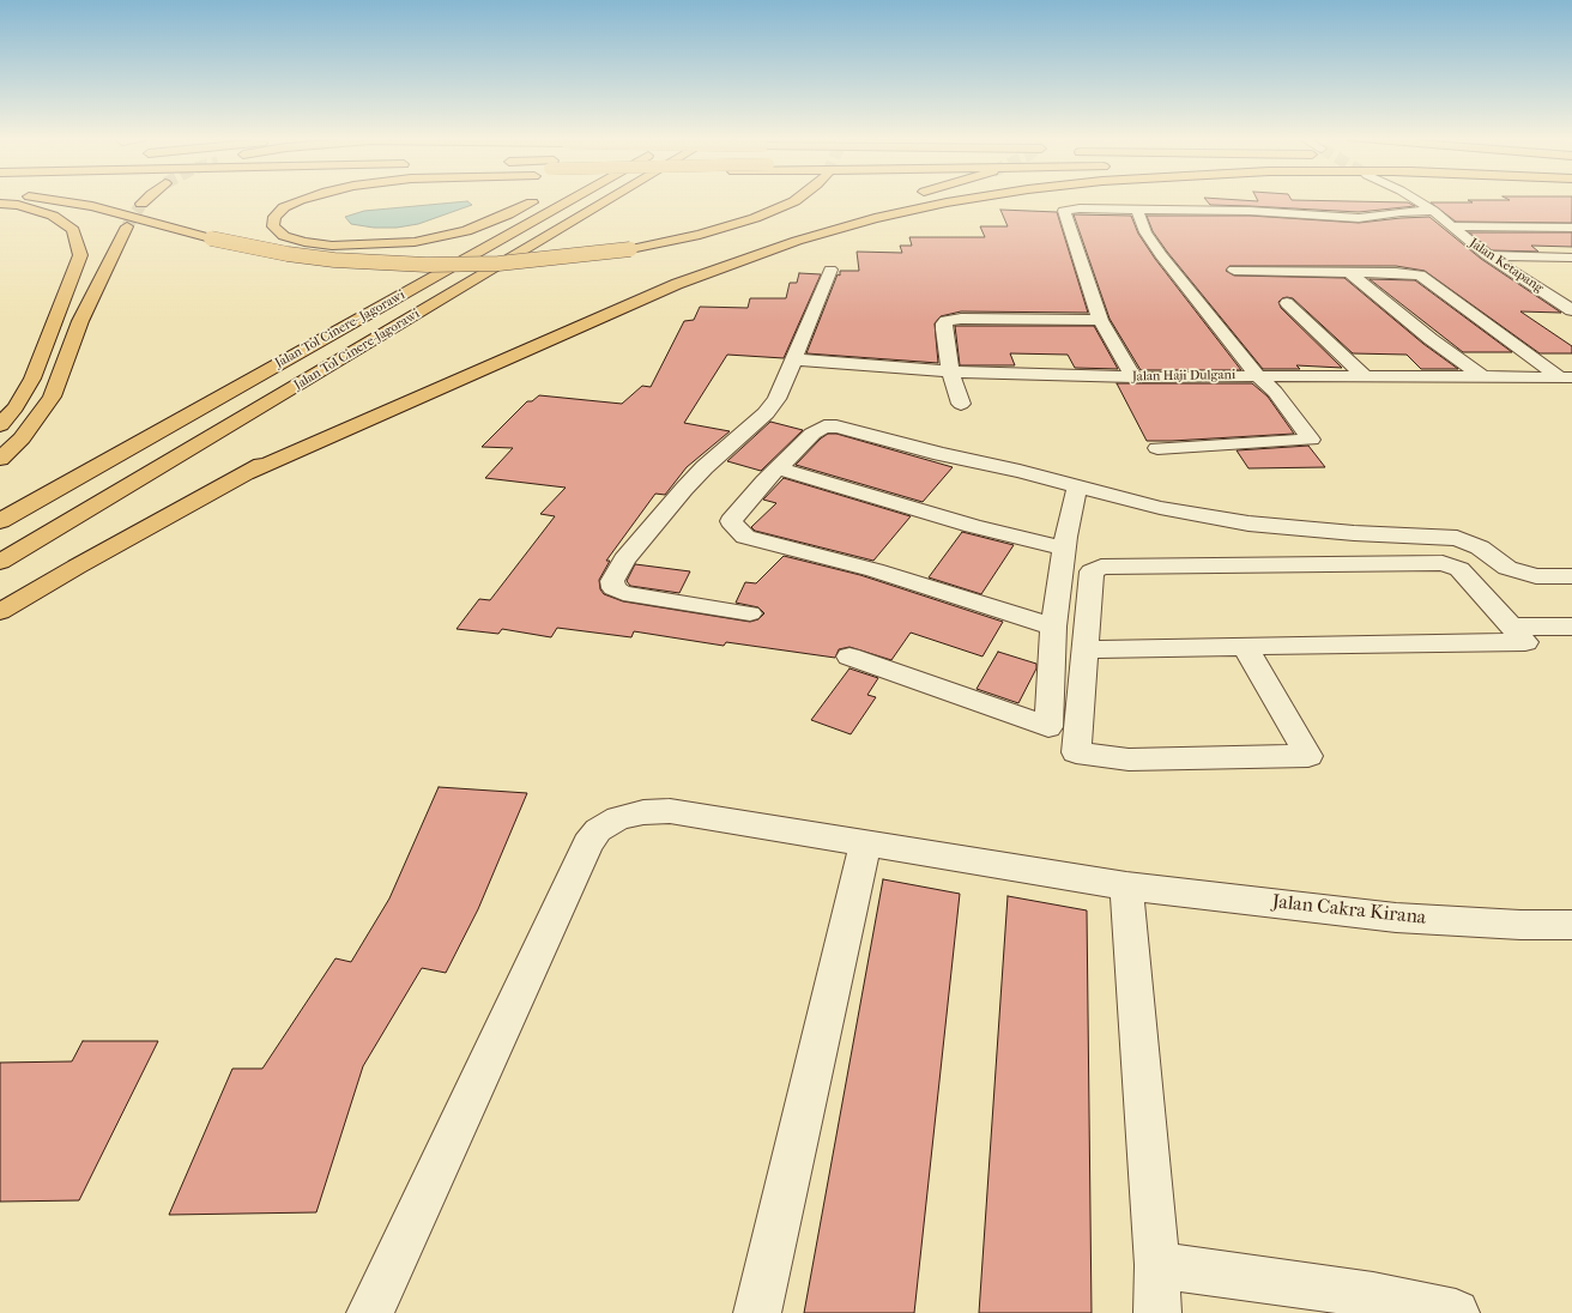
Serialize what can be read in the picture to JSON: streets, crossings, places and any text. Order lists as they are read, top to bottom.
{
  "streets": {
    "highway": ["Jalan Tol Cinere–Jagorawi", "Jalan Tol Cinere-Jagorawi"],
    "street": ["Jalan Ketapang", "Jalan Haji Dulgani", "Jalan Cakra Kirana"]
  }
}
